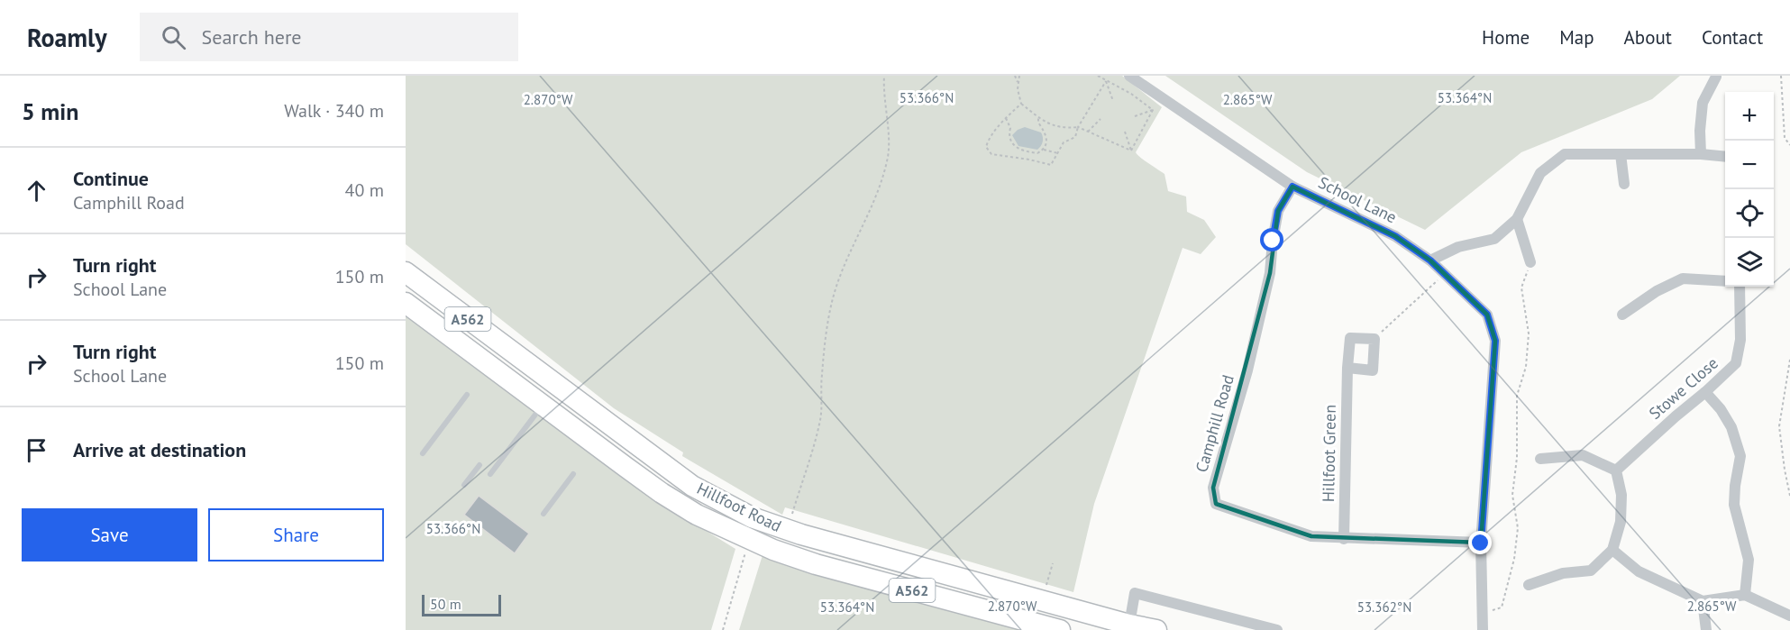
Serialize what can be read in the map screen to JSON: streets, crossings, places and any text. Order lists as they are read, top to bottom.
{
  "streets": {
    "highway": ["A562", "Hillfoot Road"],
    "street": [
      "School Lane",
      "Stowe Close",
      "Camphill Road",
      "Hillfoot Green"
    ]
  },
  "crossings": [
    ["School Lane", "Camphill Road"],
    ["Camphill Road", "Hillfoot Green"]
  ],
  "scale_bar": "50 m",
  "page": {
    "header": "Roamly",
    "search": "Search here",
    "nav": [
      "Home",
      "Map",
      "About",
      "Contact"
    ],
    "heading": ["5 min", "Walk · 340 m"],
    "map_buttons": ["+", "−"],
    "list": [
      ["Continue", "Camphill Road", "40 m"],
      ["Turn right", "School Lane", "150 m"],
      ["Turn right", "School Lane", "150 m"],
      "Arrive at destination"
    ],
    "buttons": ["Save", "Share"],
    "scale": "50 m"
  },
  "coordinates": [
    "53.366°N",
    "53.364°N",
    "2.870°W",
    "2.865°W",
    "53.362°N"
  ]
}
